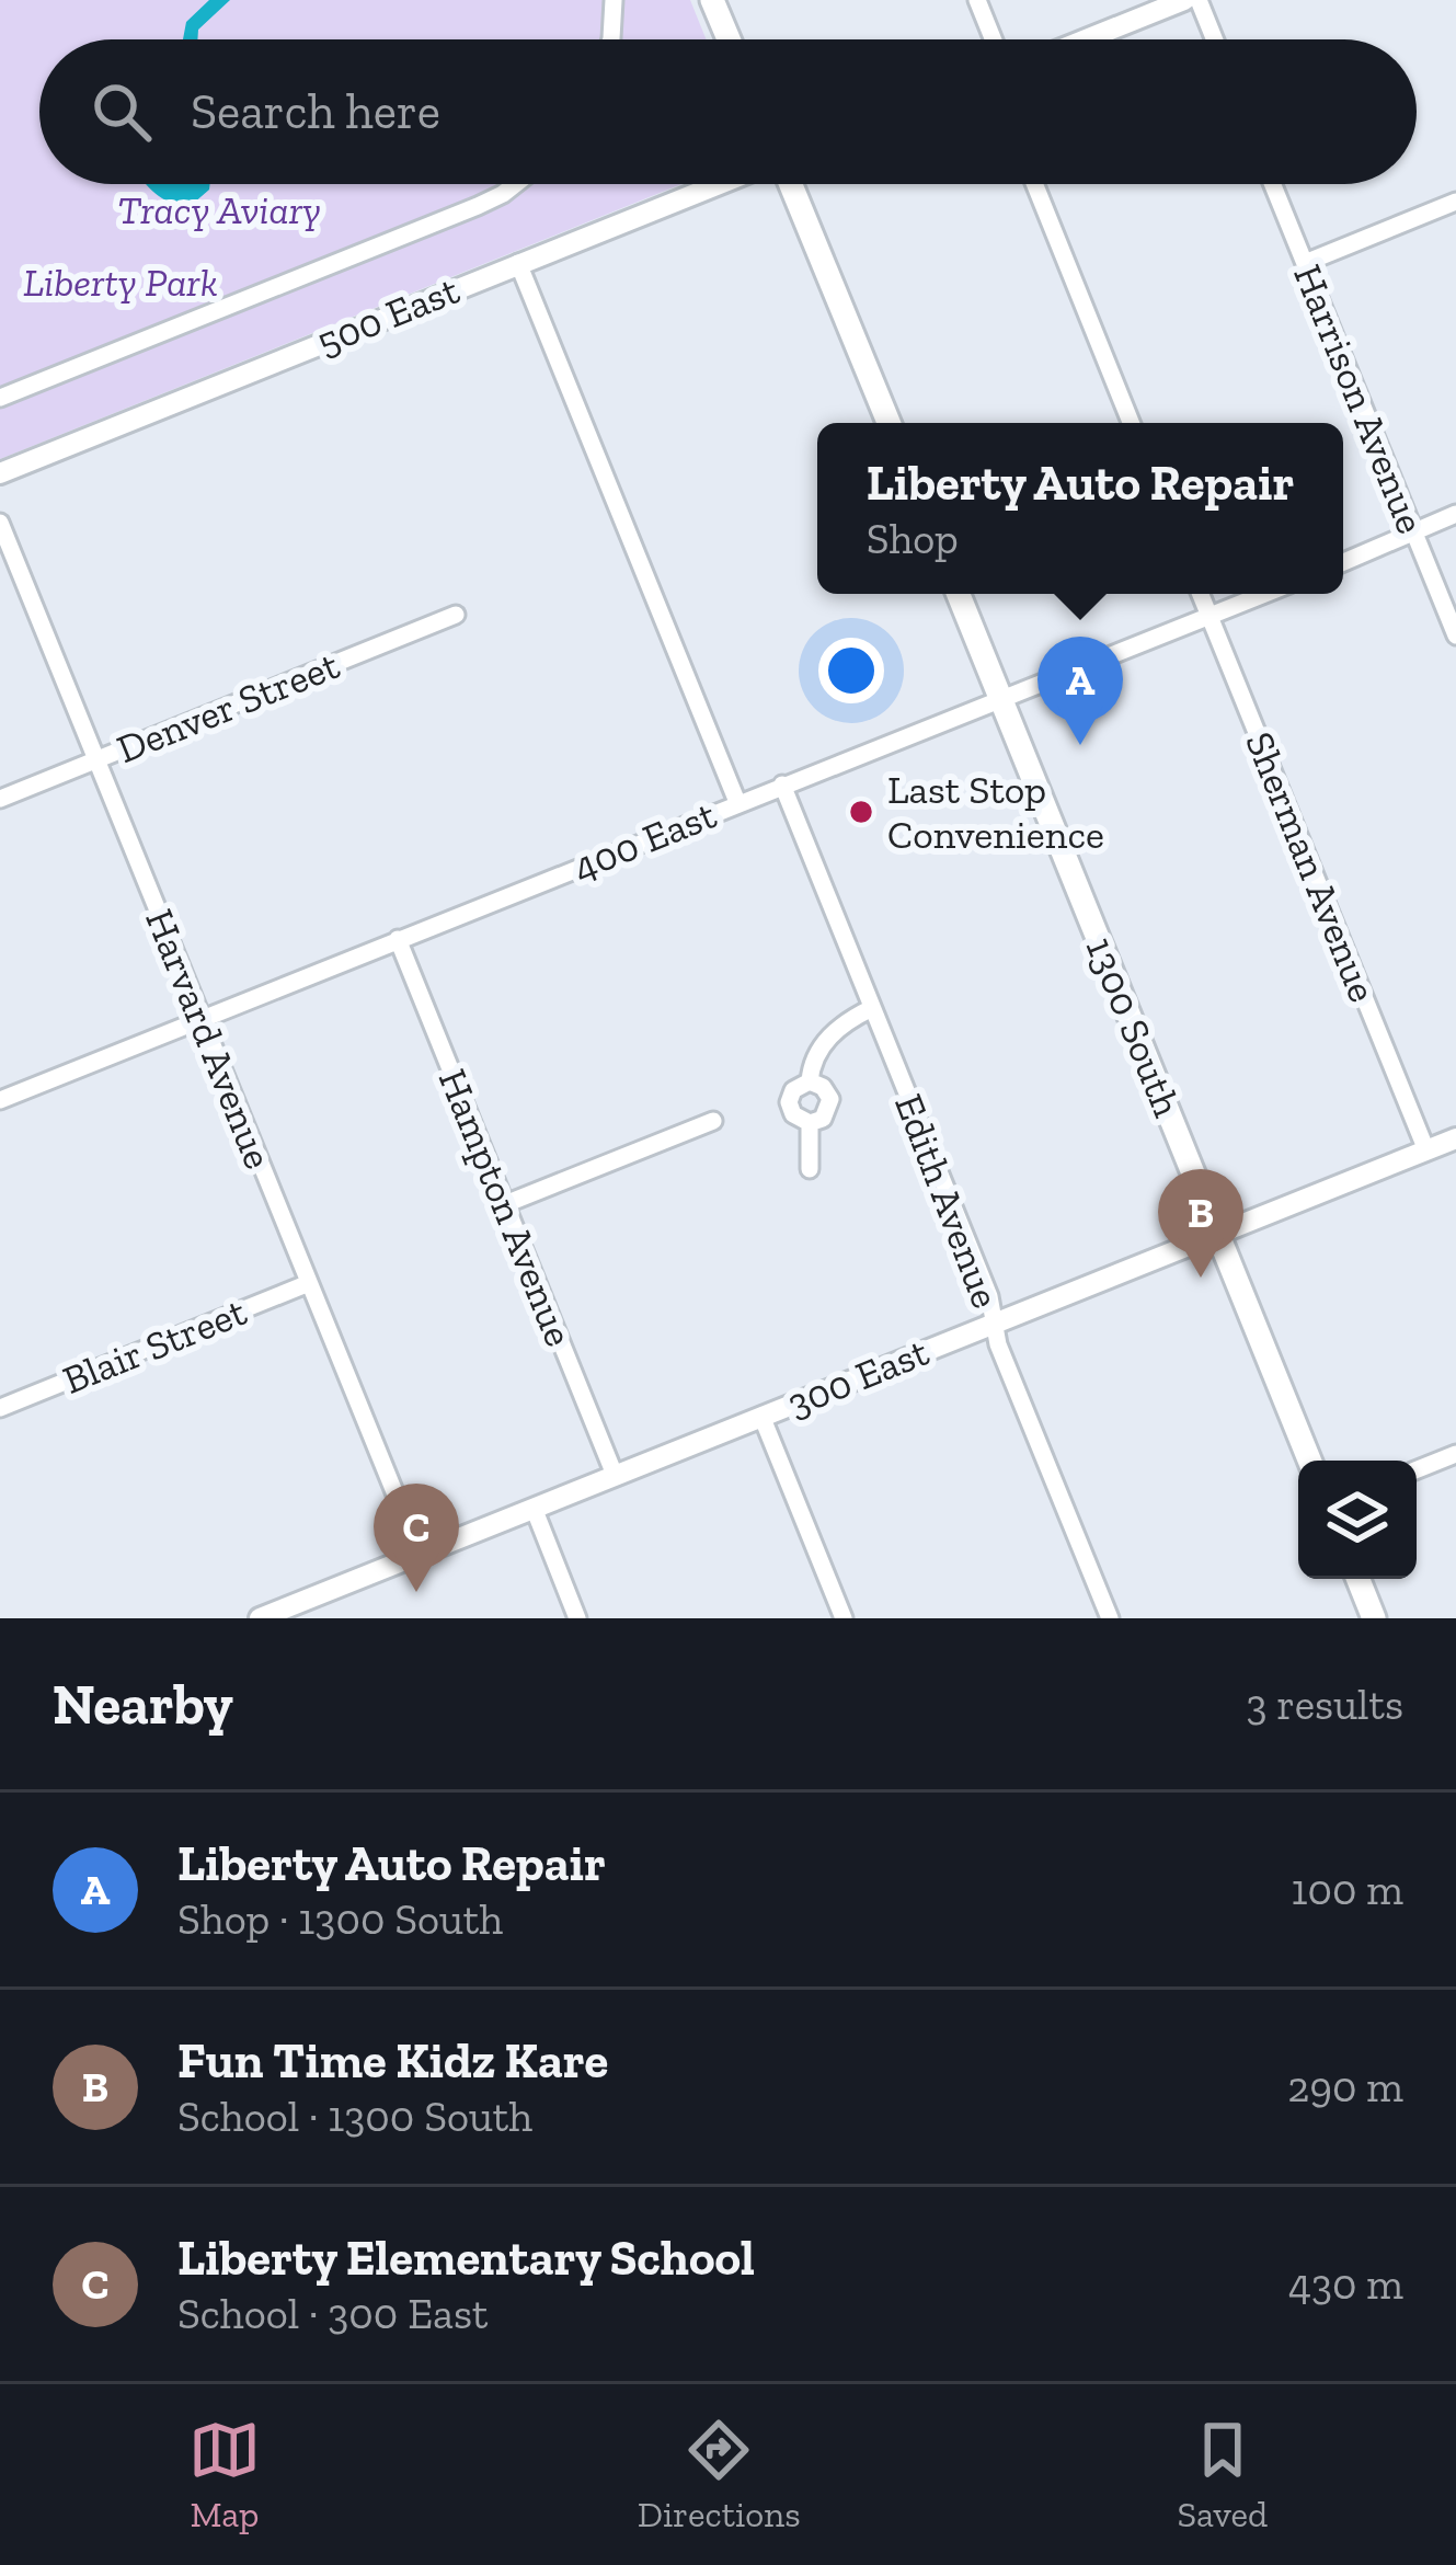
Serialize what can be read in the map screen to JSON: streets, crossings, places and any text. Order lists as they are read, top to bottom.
{
  "streets": {
    "main road": ["1300 South"],
    "street": [
      "500 East",
      "Harrison Avenue",
      "Denver Street",
      "400 East",
      "Sherman Avenue",
      "Harvard Avenue",
      "Edith Avenue",
      "Hampton Avenue",
      "Blair Street",
      "300 East"
    ]
  },
  "crossings": [
    ["Denver Street", "Harvard Avenue"],
    ["400 East", "Sherman Avenue"],
    ["400 East", "1300 South"],
    ["400 East", "Harvard Avenue"],
    ["400 East", "Edith Avenue"],
    ["400 East", "Hampton Avenue"],
    ["Sherman Avenue", "300 East"],
    ["1300 South", "300 East"],
    ["Harvard Avenue", "Blair Street"],
    ["Harvard Avenue", "300 East"],
    ["Edith Avenue", "300 East"],
    ["Hampton Avenue", "300 East"]
  ],
  "parks": ["Tracy Aviary", "Liberty Park"],
  "places": ["Last Stop Convenience"],
  "page": {
    "search": "Search here",
    "popup": ["Liberty Auto Repair", "Shop"],
    "pins": ["A", "B", "C"],
    "heading": ["Nearby", "3 results"],
    "list": [
      {
        "mark": "A",
        "name": "Liberty Auto Repair",
        "note": "Shop · 1300 South",
        "value": "100 m"
      },
      {
        "mark": "B",
        "name": "Fun Time Kidz Kare",
        "note": "School · 1300 South",
        "value": "290 m"
      },
      {
        "mark": "C",
        "name": "Liberty Elementary School",
        "note": "School · 300 East",
        "value": "430 m"
      }
    ],
    "nav": ["Map", "Directions", "Saved"]
  }
}
